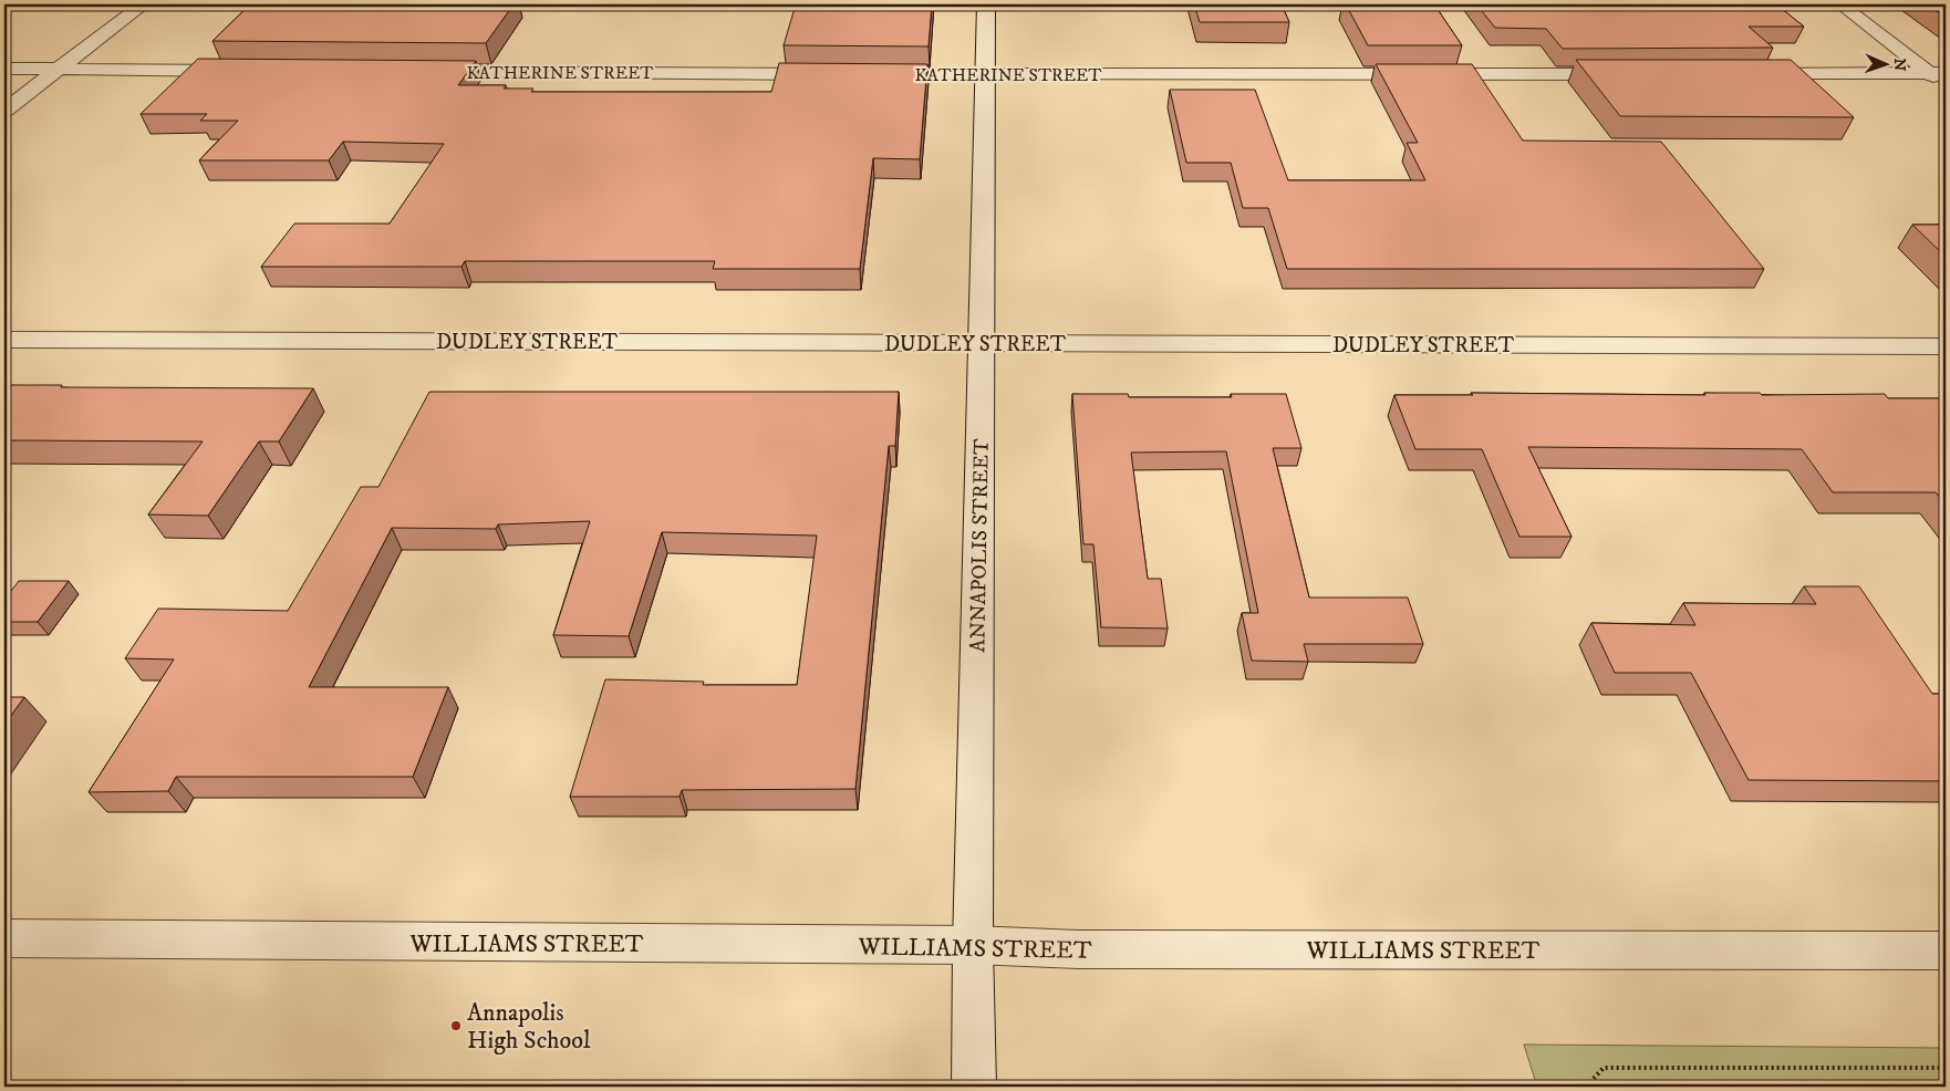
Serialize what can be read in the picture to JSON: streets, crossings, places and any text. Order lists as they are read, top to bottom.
{
  "streets": {
    "street": [
      "KATHERINE STREET",
      "DUDLEY STREET",
      "ANNAPOLIS STREET",
      "WILLIAMS STREET"
    ]
  },
  "crossings": [
    ["KATHERINE STREET", "ANNAPOLIS STREET"],
    ["DUDLEY STREET", "ANNAPOLIS STREET"],
    ["ANNAPOLIS STREET", "WILLIAMS STREET"]
  ],
  "places": ["Annapolis High School"],
  "north": "right"
}
